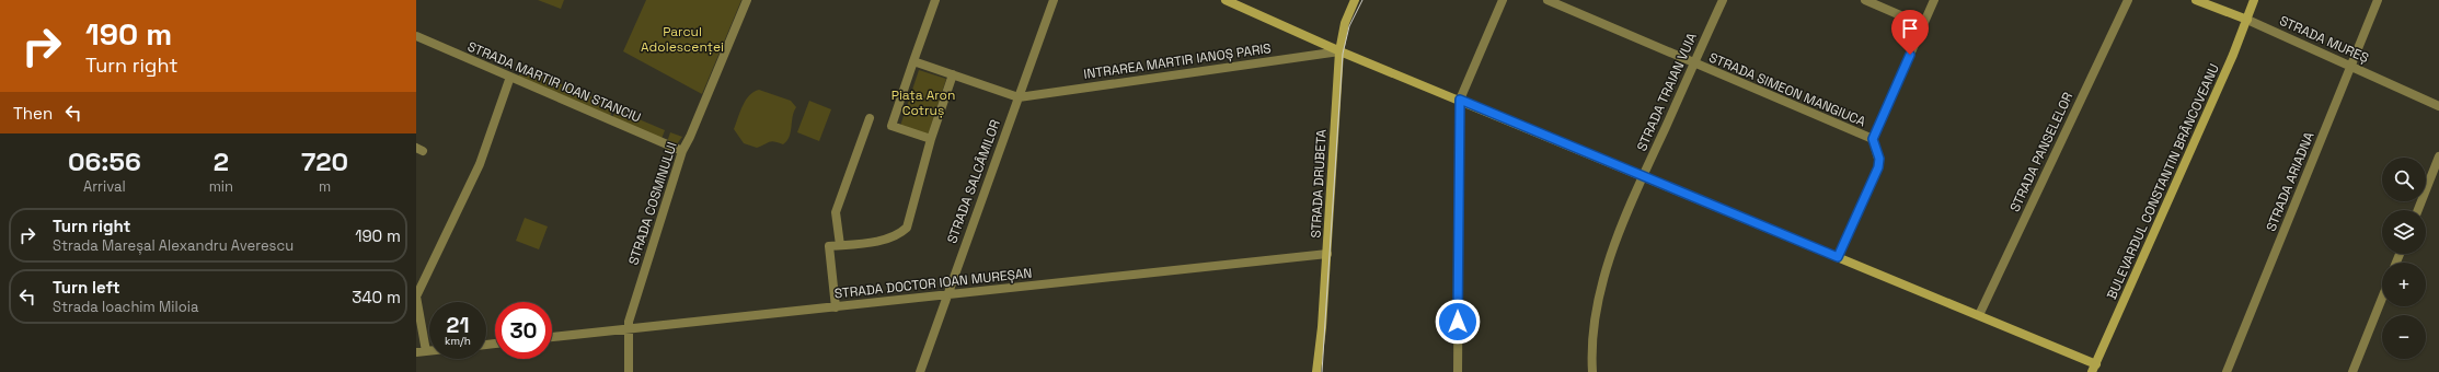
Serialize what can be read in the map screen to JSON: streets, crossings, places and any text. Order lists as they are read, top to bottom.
{
  "streets": {
    "street": [
      "STRADA MUREȘ",
      "INTRAREA MARTIR IANOȘ PARIS",
      "STRADA MARTIR IOAN STANCIU",
      "STRADA SIMEON MANGIUCA",
      "STRADA TRAIAN VUIA",
      "STRADA PANSELELOR",
      "STRADA SALCÂMILOR",
      "BULEVARDUL CONSTANTIN BRÂNCOVEANU",
      "STRADA ARIADNA",
      "STRADA DRUBETA",
      "STRADA COSMINULUI",
      "STRADA DOCTOR IOAN MUREȘAN"
    ]
  },
  "crossings": [
    ["STRADA MUREȘ", "BULEVARDUL CONSTANTIN BRÂNCOVEANU"],
    ["STRADA MUREȘ", "STRADA ARIADNA"],
    ["INTRAREA MARTIR IANOȘ PARIS", "STRADA SALCÂMILOR"],
    ["INTRAREA MARTIR IANOȘ PARIS", "STRADA DRUBETA"],
    ["STRADA MARTIR IOAN STANCIU", "STRADA COSMINULUI"],
    ["STRADA SIMEON MANGIUCA", "STRADA TRAIAN VUIA"],
    ["STRADA SALCÂMILOR", "STRADA DOCTOR IOAN MUREȘAN"],
    ["STRADA DRUBETA", "STRADA DOCTOR IOAN MUREȘAN"],
    ["STRADA COSMINULUI", "STRADA DOCTOR IOAN MUREȘAN"]
  ],
  "parks": ["Parcul Adolescenței", "Piața Aron Cotruș"],
  "page": {
    "turn": ["190 m", "Turn right"],
    "then": "Then",
    "eta": [
      "06:56",
      "Arrival",
      "2",
      "min",
      "720",
      "m"
    ],
    "map_buttons": ["+", "−"],
    "list": [
      {
        "name": "Turn right",
        "note": "Strada Mareșal Alexandru Averescu",
        "value": "190 m"
      },
      {
        "name": "Turn left",
        "note": "Strada Ioachim Miloia",
        "value": "340 m"
      }
    ],
    "speed": "21 km/h",
    "limit": "30"
  }
}
